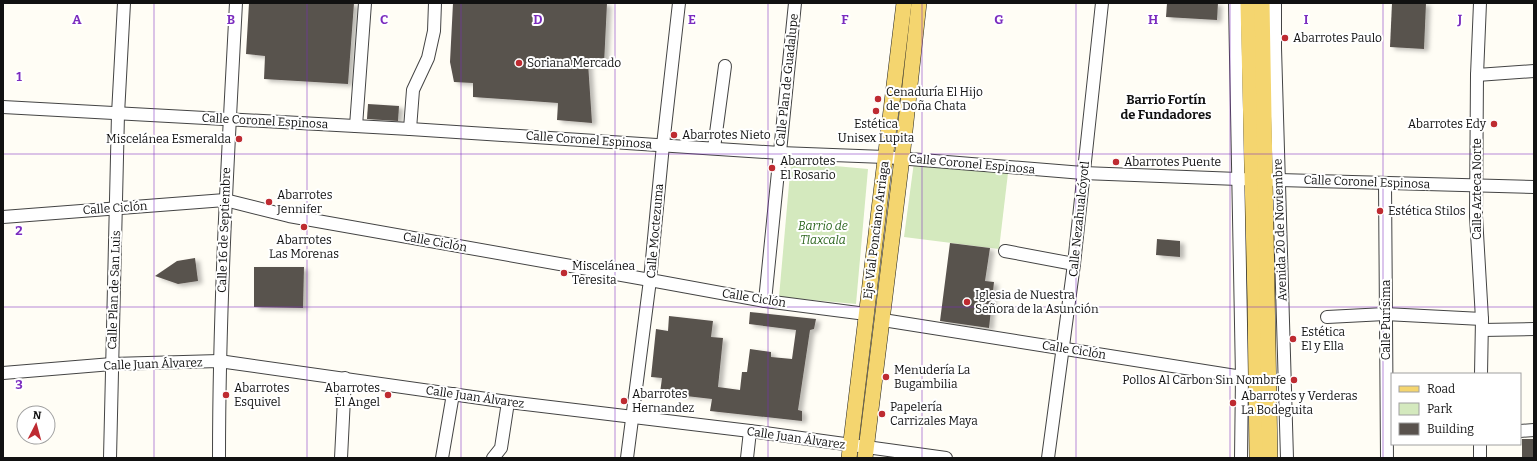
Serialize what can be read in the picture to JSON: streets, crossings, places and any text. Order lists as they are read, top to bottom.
{
  "streets": {
    "main road": ["Eje Vial Ponciano Arriaga", "Avenida 20 de Noviembre"],
    "street": [
      "Calle Plan de Guadalupe",
      "Calle Coronel Espinosa",
      "Calle Azteca Norte",
      "Calle Ciclón",
      "Calle Nezahualcóyotl",
      "Calle 16 de Septiembre",
      "Calle Moctezuma",
      "Calle Plan de San Luis",
      "Calle Purísima",
      "Calle Juan Álvarez"
    ]
  },
  "crossings": [
    ["Calle Plan de Guadalupe", "Calle Coronel Espinosa"],
    ["Calle Plan de Guadalupe", "Calle Ciclón"],
    ["Calle Coronel Espinosa", "Calle Azteca Norte"],
    ["Calle Coronel Espinosa", "Calle Nezahualcóyotl"],
    ["Calle Coronel Espinosa", "Calle 16 de Septiembre"],
    ["Calle Coronel Espinosa", "Eje Vial Ponciano Arriaga"],
    ["Calle Coronel Espinosa", "Avenida 20 de Noviembre"],
    ["Calle Coronel Espinosa", "Calle Moctezuma"],
    ["Calle Coronel Espinosa", "Calle Plan de San Luis"],
    ["Calle Coronel Espinosa", "Calle Purísima"],
    ["Calle Ciclón", "Calle Nezahualcóyotl"],
    ["Calle Ciclón", "Calle 16 de Septiembre"],
    ["Calle Ciclón", "Eje Vial Ponciano Arriaga"],
    ["Calle Ciclón", "Avenida 20 de Noviembre"],
    ["Calle Ciclón", "Calle Moctezuma"],
    ["Calle Ciclón", "Calle Plan de San Luis"],
    ["Calle 16 de Septiembre", "Calle Juan Álvarez"],
    ["Eje Vial Ponciano Arriaga", "Calle Juan Álvarez"],
    ["Calle Moctezuma", "Calle Juan Álvarez"],
    ["Calle Plan de San Luis", "Calle Juan Álvarez"]
  ],
  "districts": ["Barrio Fortín de Fundadores"],
  "parks": ["Barrio de Tlaxcala"],
  "places": [
    "Abarrotes Paulo",
    "Soriana Mercado",
    "Cenaduría El Hijo de Doña Chata",
    "Estética Unisex Lupita",
    "Abarrotes Edy",
    "Abarrotes Nieto",
    "Miscelánea Esmeralda",
    "Abarrotes Puente",
    "Abarrotes El Rosario",
    "Abarrotes Jennifer",
    "Estética Stilos",
    "Abarrotes Las Morenas",
    "Miscelánea Teresita",
    "Iglesia de Nuestra Señora de la Asunción",
    "Estética El y Ella",
    "Menudería La Bugambilia",
    "Pollos Al Carbon Sin Nombrfe",
    "Abarrotes Esquivel",
    "Abarrotes El Angel",
    "Abarrotes Hernandez",
    "Abarrotes y Verderas La Bodeguita",
    "Papelería Carrizales Maya"
  ],
  "legend": ["Road", "Park", "Building"],
  "north": "top",
  "grid": {
    "columns": [
      "A",
      "B",
      "C",
      "D",
      "E",
      "F",
      "G",
      "H",
      "I",
      "J"
    ],
    "rows": ["1", "2", "3"]
  }
}
